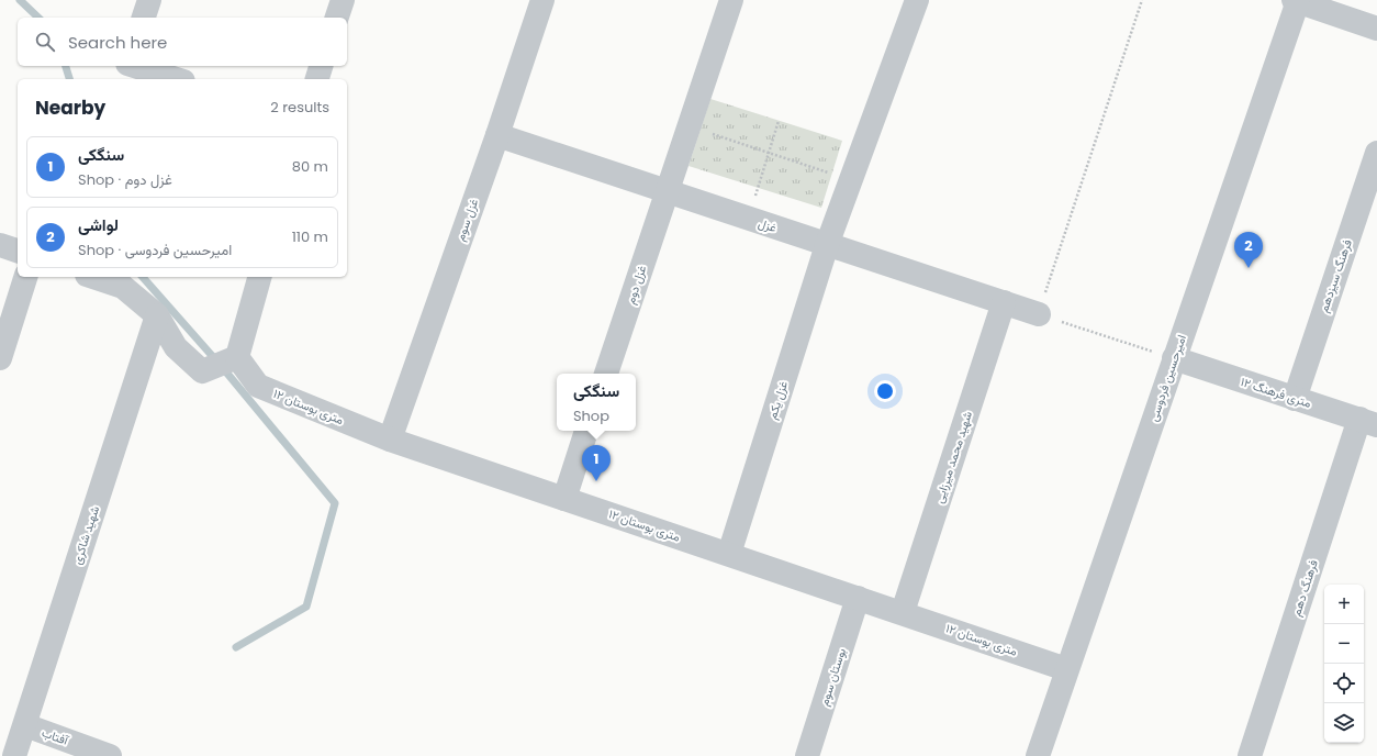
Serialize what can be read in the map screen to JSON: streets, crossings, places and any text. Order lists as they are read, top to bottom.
{
  "streets": {
    "street": [
      "غزل سوم",
      "غزل",
      "فرهنگ سیزدهم",
      "غزل دوم",
      "امیرحسین فردوسی",
      "۱۲ متری فرهنگ",
      "غزل یکم",
      "۱۲ متری بوستان",
      "شهید محمد میرزایی",
      "شهید شاکری",
      "فرهنگ دهم",
      "بوستان سوم",
      "آفتاب"
    ]
  },
  "crossings": [
    ["غزل سوم", "غزل"],
    ["غزل سوم", "۱۲ متری بوستان"],
    ["غزل", "غزل دوم"],
    ["غزل", "غزل یکم"],
    ["غزل", "شهید محمد میرزایی"],
    ["فرهنگ سیزدهم", "۱۲ متری فرهنگ"],
    ["امیرحسین فردوسی", "۱۲ متری فرهنگ"],
    ["امیرحسین فردوسی", "۱۲ متری بوستان"],
    ["۱۲ متری فرهنگ", "فرهنگ دهم"],
    ["غزل یکم", "۱۲ متری بوستان"],
    ["۱۲ متری بوستان", "شهید محمد میرزایی"],
    ["۱۲ متری بوستان", "بوستان سوم"],
    ["شهید شاکری", "آفتاب"]
  ],
  "page": {
    "search": "Search here",
    "heading": ["Nearby", "2 results"],
    "list": [
      {
        "mark": "1",
        "name": "سنگکی",
        "note": "Shop · غزل دوم",
        "value": "80 m"
      },
      {
        "mark": "2",
        "name": "لواشی",
        "note": "Shop · امیرحسین فردوسی",
        "value": "110 m"
      }
    ],
    "pins": ["2", "1"],
    "popup": ["سنگکی", "Shop"],
    "map_buttons": ["+", "−"]
  }
}
